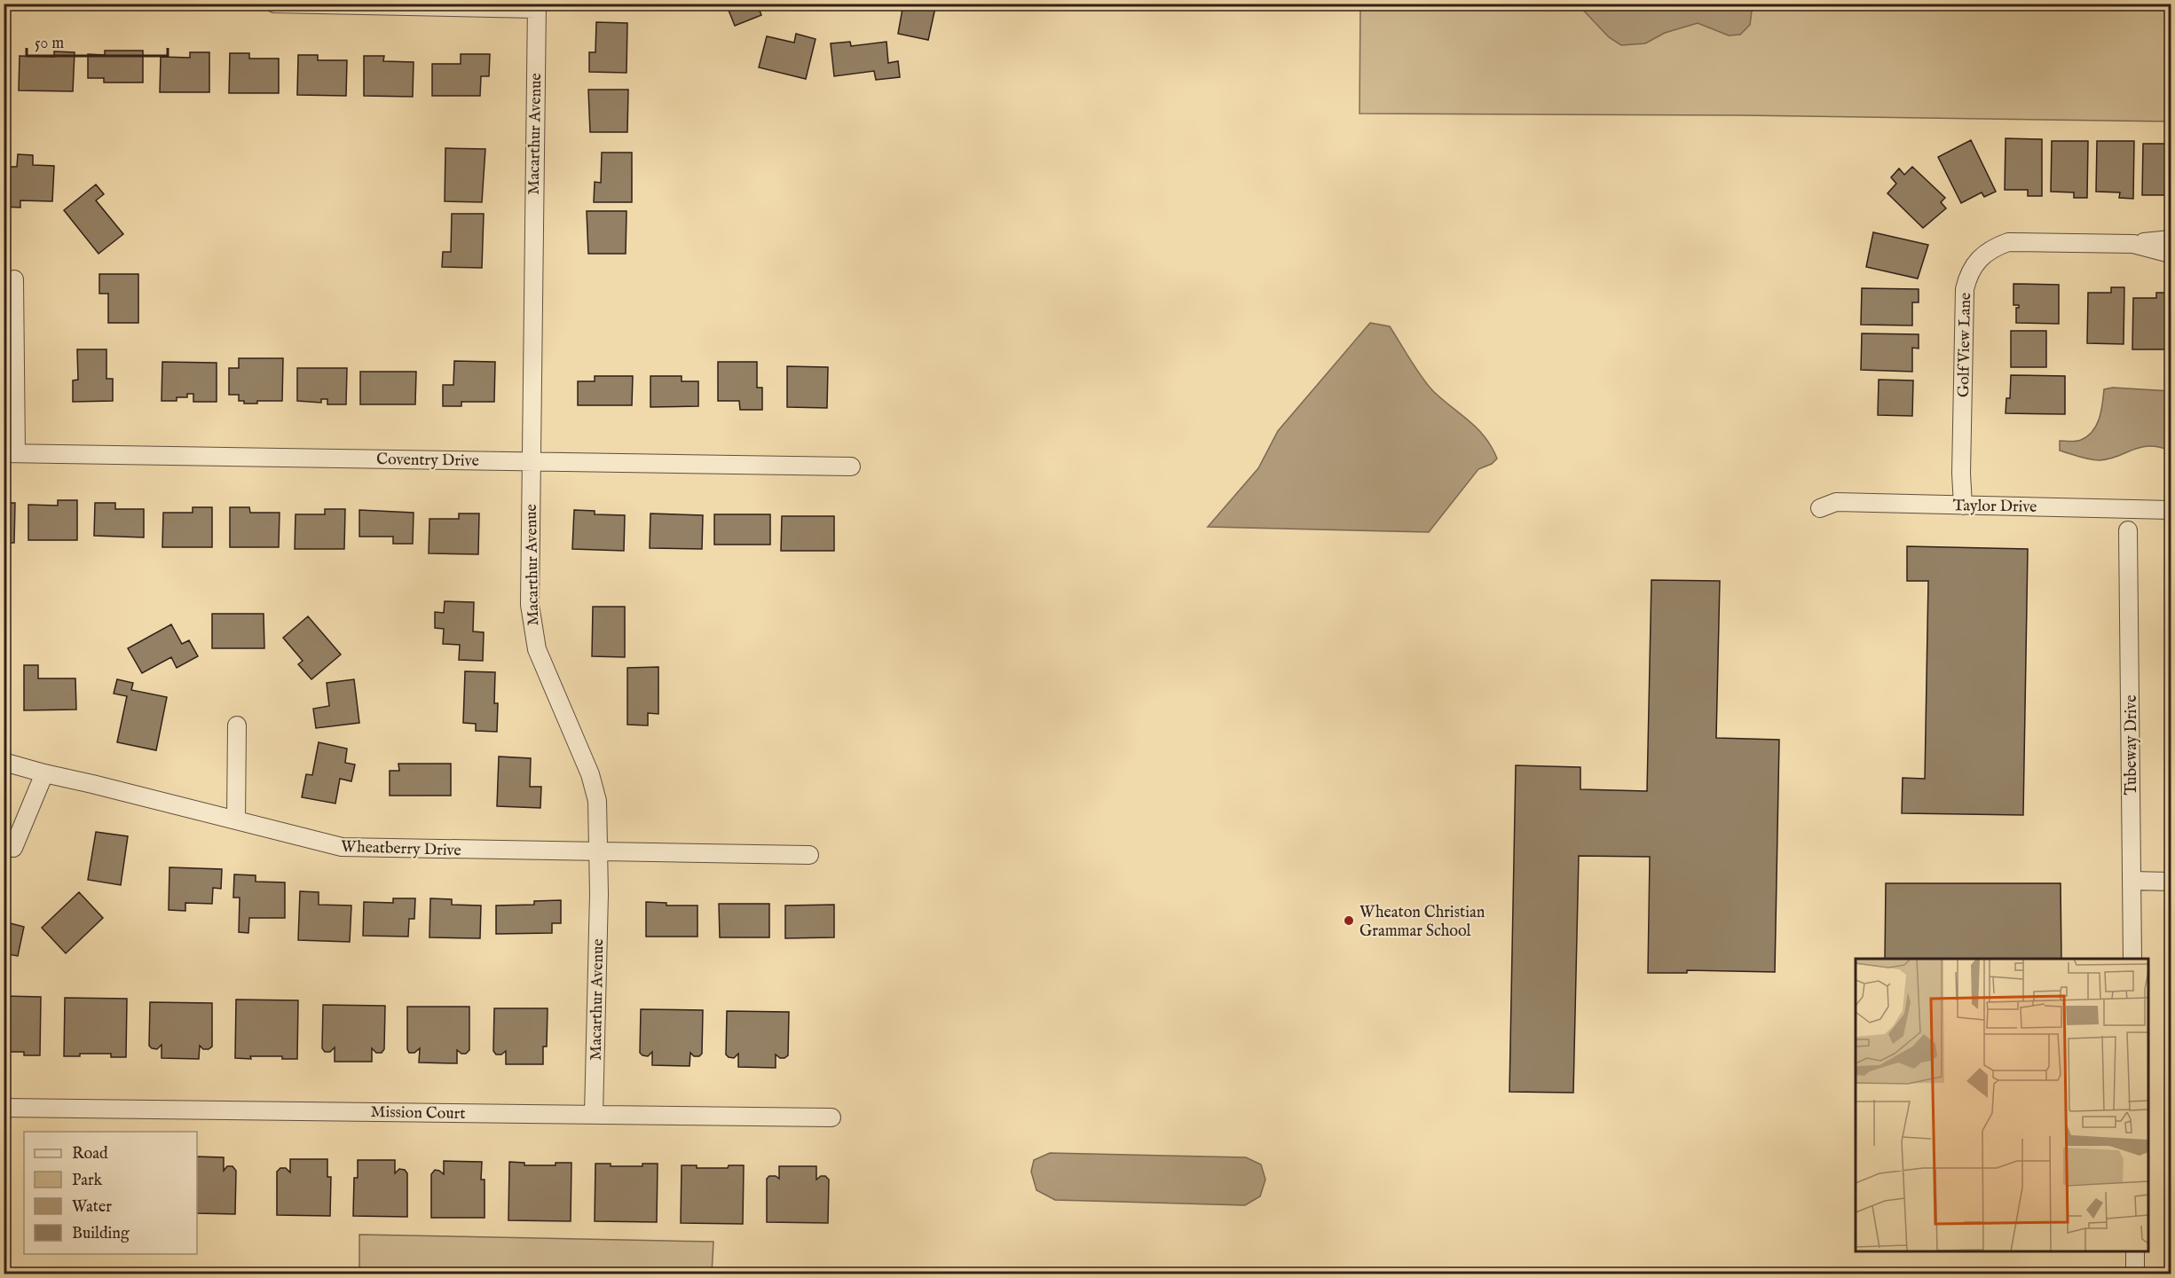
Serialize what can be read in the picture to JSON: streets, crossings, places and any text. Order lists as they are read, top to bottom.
{
  "streets": {
    "street": [
      "Macarthur Avenue",
      "Golf View Lane",
      "Coventry Drive",
      "Taylor Drive",
      "Tubeway Drive",
      "Wheatberry Drive",
      "Mission Court"
    ]
  },
  "crossings": [
    ["Macarthur Avenue", "Coventry Drive"],
    ["Macarthur Avenue", "Wheatberry Drive"],
    ["Macarthur Avenue", "Mission Court"],
    ["Golf View Lane", "Taylor Drive"]
  ],
  "places": ["Wheaton Christian Grammar School"],
  "legend": [
    "Road",
    "Park",
    "Water",
    "Building"
  ],
  "scale_bar": "50 m"
}
